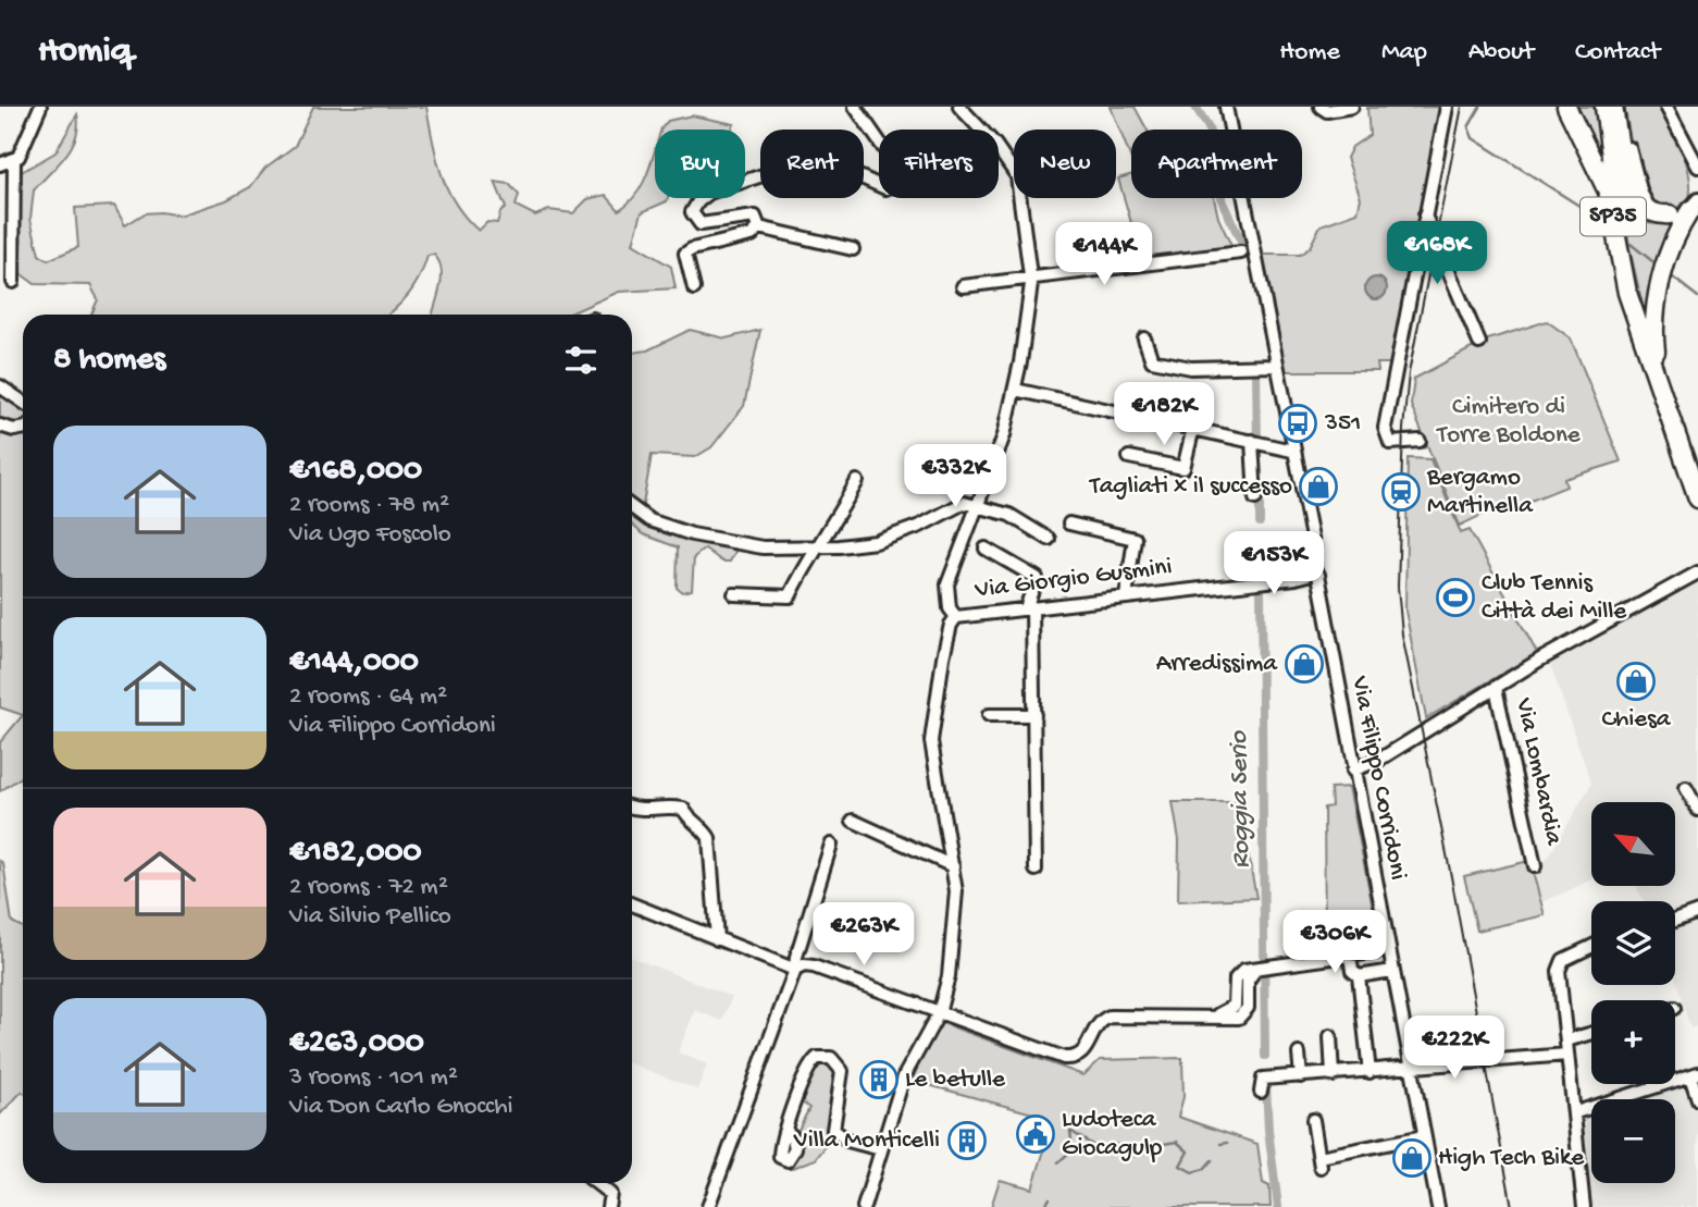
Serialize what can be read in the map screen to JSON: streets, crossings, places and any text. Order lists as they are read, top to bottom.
{
  "streets": {
    "highway": ["SP35"],
    "street": ["Via Giorgio Gusmini", "Via Lombardia", "Via Filippo Corridoni"]
  },
  "crossings": [
    ["Via Giorgio Gusmini", "Via Filippo Corridoni"]
  ],
  "water": ["Roggia Serio"],
  "parks": ["Cimitero di Torre Boldone"],
  "places": {
    "bus stop": ["351"],
    "shop": [
      "Tagliati x il successo",
      "Arredissima",
      "Chiesa",
      "High Tech Bike"
    ],
    "station": ["Bergamo Martinella"],
    "sports": ["Club Tennis Città dei Mille"],
    "building": ["Le betulle", "Villa Monticelli"],
    "public building": ["Ludoteca Giocagulp"]
  },
  "north": "top left",
  "page": {
    "header": "Homiq",
    "nav": [
      "Home",
      "Map",
      "About",
      "Contact"
    ],
    "chip": [
      "Buy",
      "Rent",
      "Filters",
      "New",
      "Apartment"
    ],
    "price": [
      "€168K",
      "€144K",
      "€182K",
      "€332K",
      "€153K",
      "€263K",
      "€306K",
      "€222K"
    ],
    "heading": "8 homes",
    "list": [
      {
        "name": "€168,000",
        "note": "2 rooms · 78 m² · Via Ugo Foscolo"
      },
      {
        "name": "€144,000",
        "note": "2 rooms · 64 m² · Via Filippo Corridoni"
      },
      {
        "name": "€182,000",
        "note": "2 rooms · 72 m² · Via Silvio Pellico"
      },
      {
        "name": "€263,000",
        "note": "3 rooms · 101 m² · Via Don Carlo Gnocchi"
      }
    ],
    "map_buttons": ["+", "−"]
  }
}
